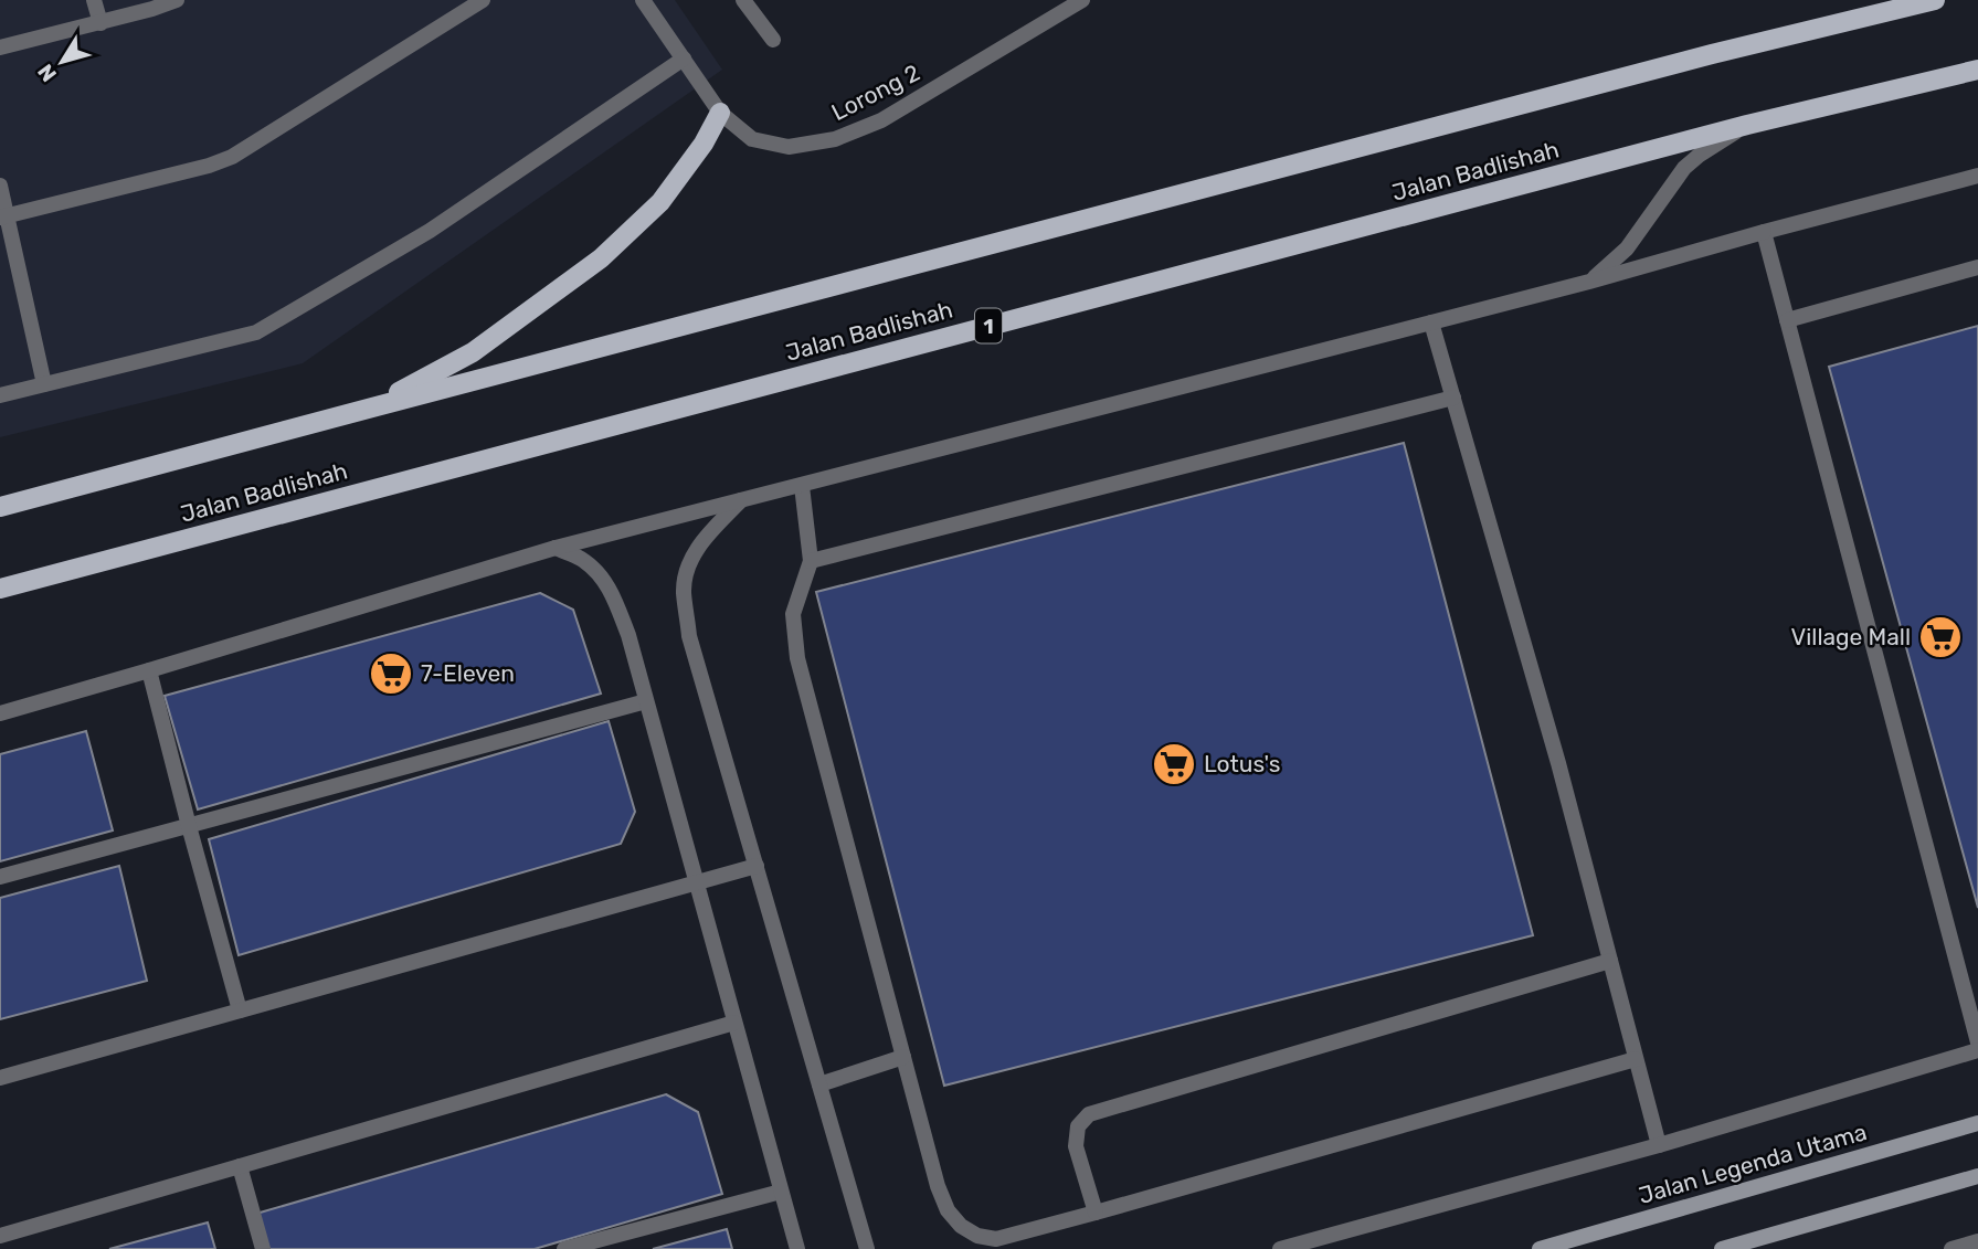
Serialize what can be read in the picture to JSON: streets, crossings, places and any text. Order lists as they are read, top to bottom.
{
  "streets": {
    "main road": ["Jalan Badlishah", "1"],
    "street": ["Lorong 2", "Jalan Legenda Utama"]
  },
  "places": {
    "supermarket": ["Village Mall", "7-Eleven", "Lotus's"]
  },
  "north": "bottom left"
}
